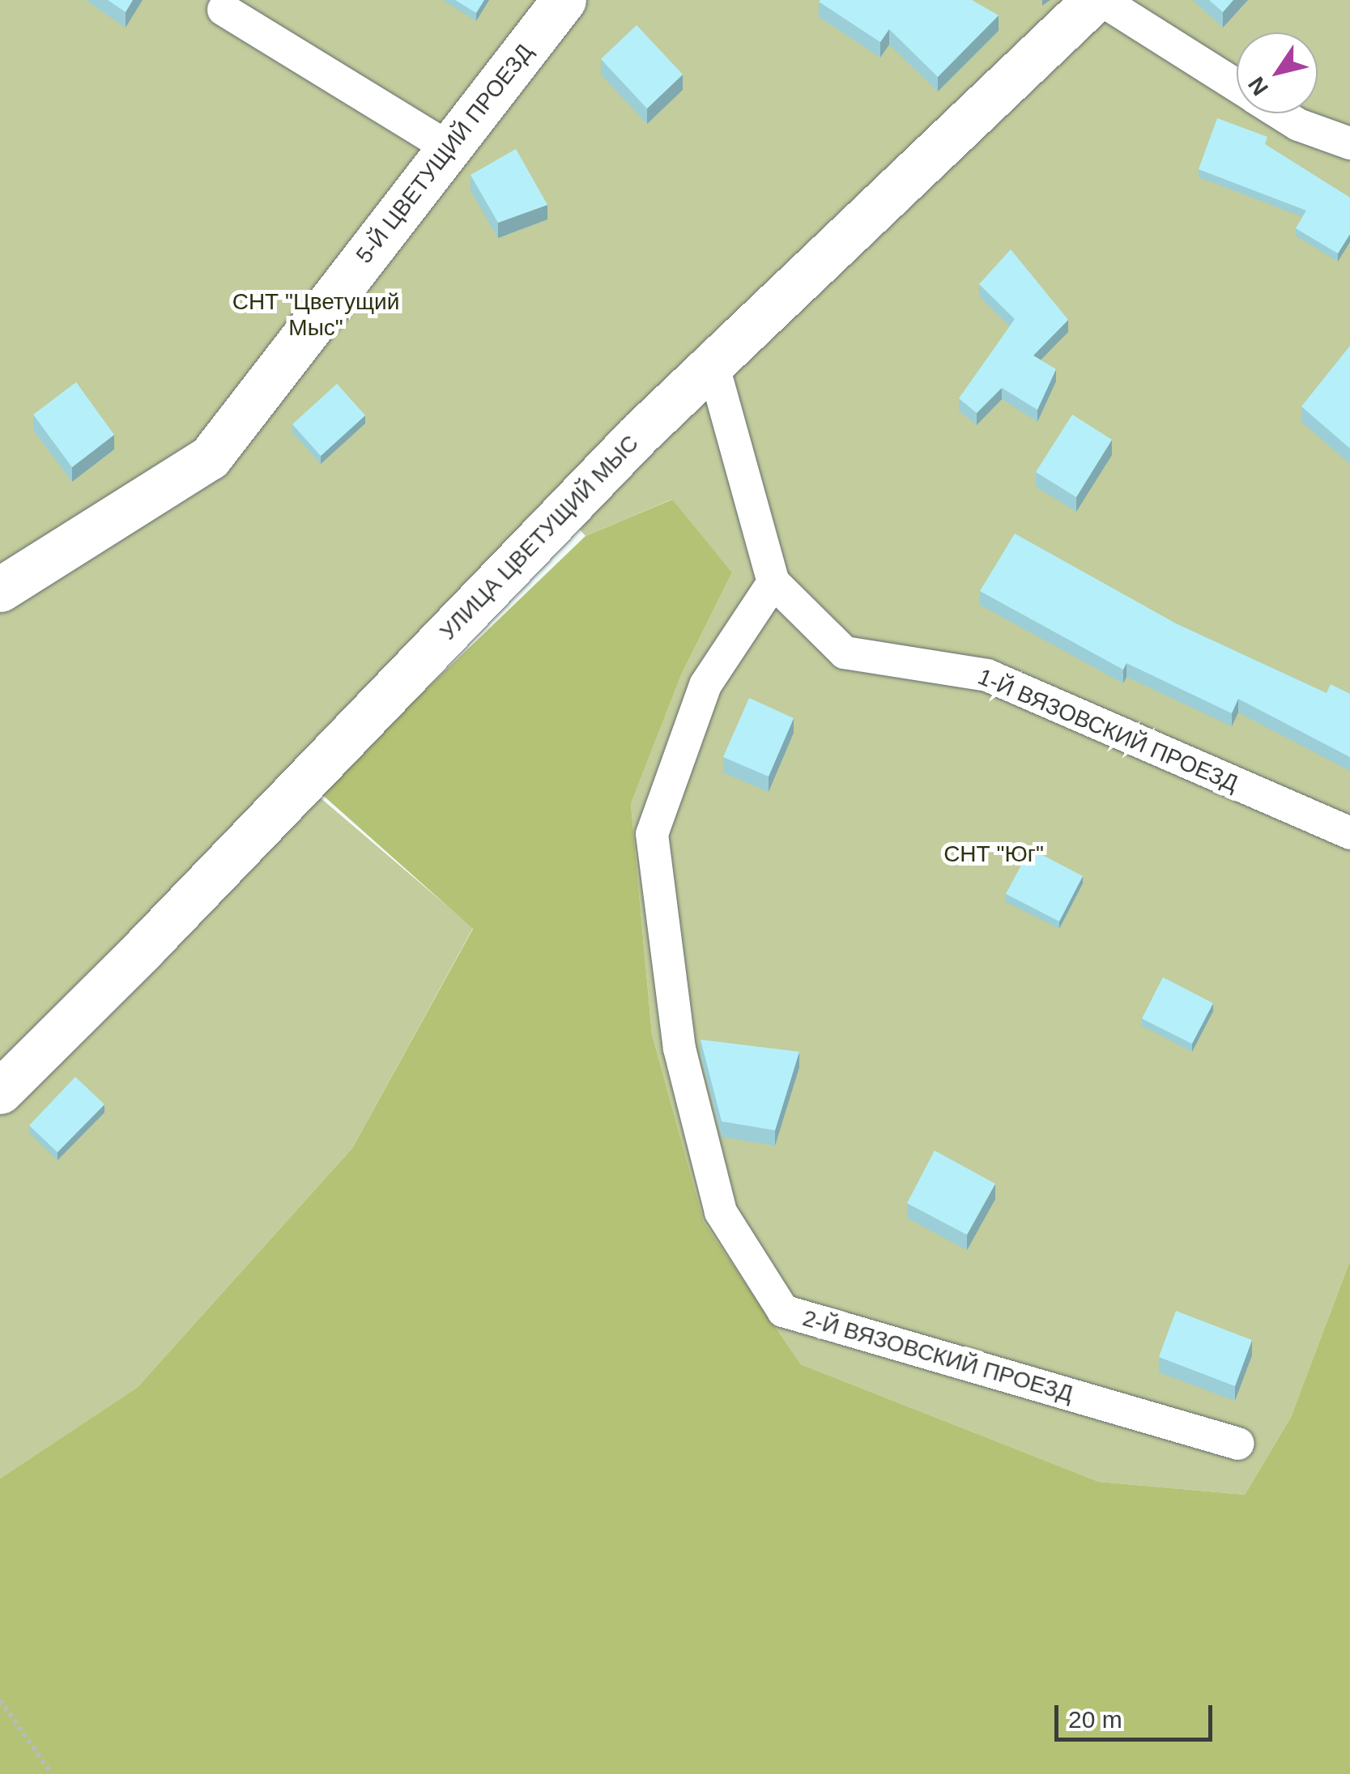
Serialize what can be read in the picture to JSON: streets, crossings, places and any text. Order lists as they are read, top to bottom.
{
  "streets": {
    "street": ["5-Й ЦВЕТУЩИЙ ПРОЕЗД", "УЛИЦА ЦВЕТУЩИЙ МЫС"],
    "lane": ["1-Й ВЯЗОВСКИЙ ПРОЕЗД", "2-Й ВЯЗОВСКИЙ ПРОЕЗД"]
  },
  "crossings": [
    ["УЛИЦА ЦВЕТУЩИЙ МЫС", "1-Й ВЯЗОВСКИЙ ПРОЕЗД"],
    ["1-Й ВЯЗОВСКИЙ ПРОЕЗД", "2-Й ВЯЗОВСКИЙ ПРОЕЗД"]
  ],
  "parks": ["СНТ \"Цветущий Мыс\"", "СНТ \"Юг\""],
  "scale_bar": "20 m",
  "north": "bottom left"
}
